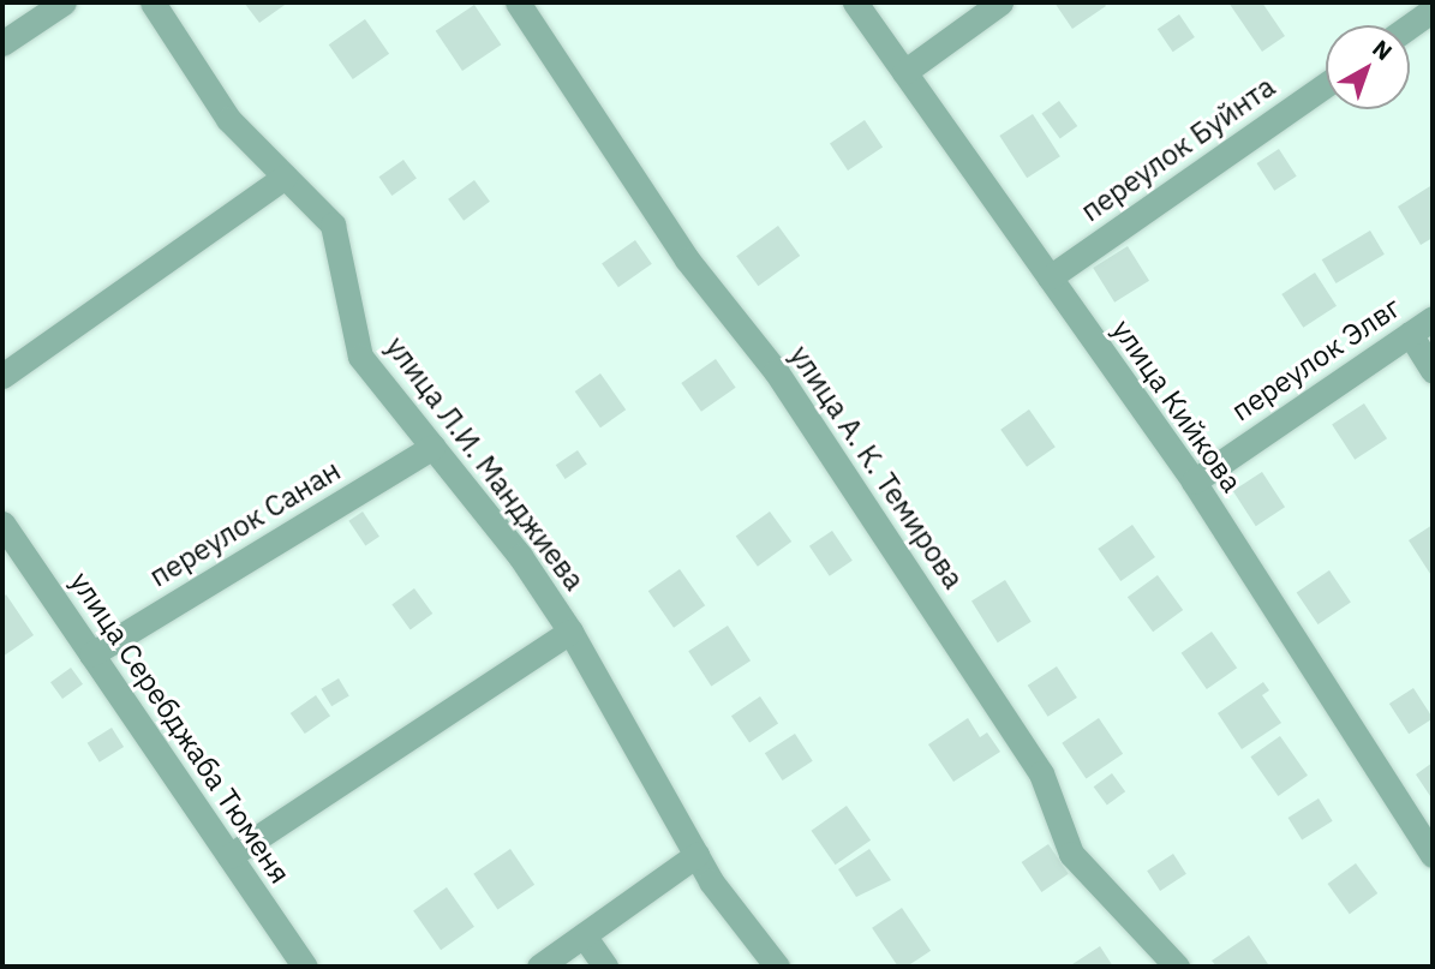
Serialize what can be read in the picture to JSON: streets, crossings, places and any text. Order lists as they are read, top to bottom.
{
  "streets": {
    "street": [
      "переулок Буйнта",
      "переулок Элвг",
      "улица Кийкова",
      "улица Л.И. Манджиева",
      "улица А. К. Темирова",
      "переулок Санан",
      "улица Серебджаба Тюменя"
    ]
  },
  "crossings": [
    ["переулок Буйнта", "улица Кийкова"],
    ["переулок Элвг", "улица Кийкова"],
    ["улица Л.И. Манджиева", "переулок Санан"],
    ["переулок Санан", "улица Серебджаба Тюменя"]
  ],
  "north": "top right"
}
